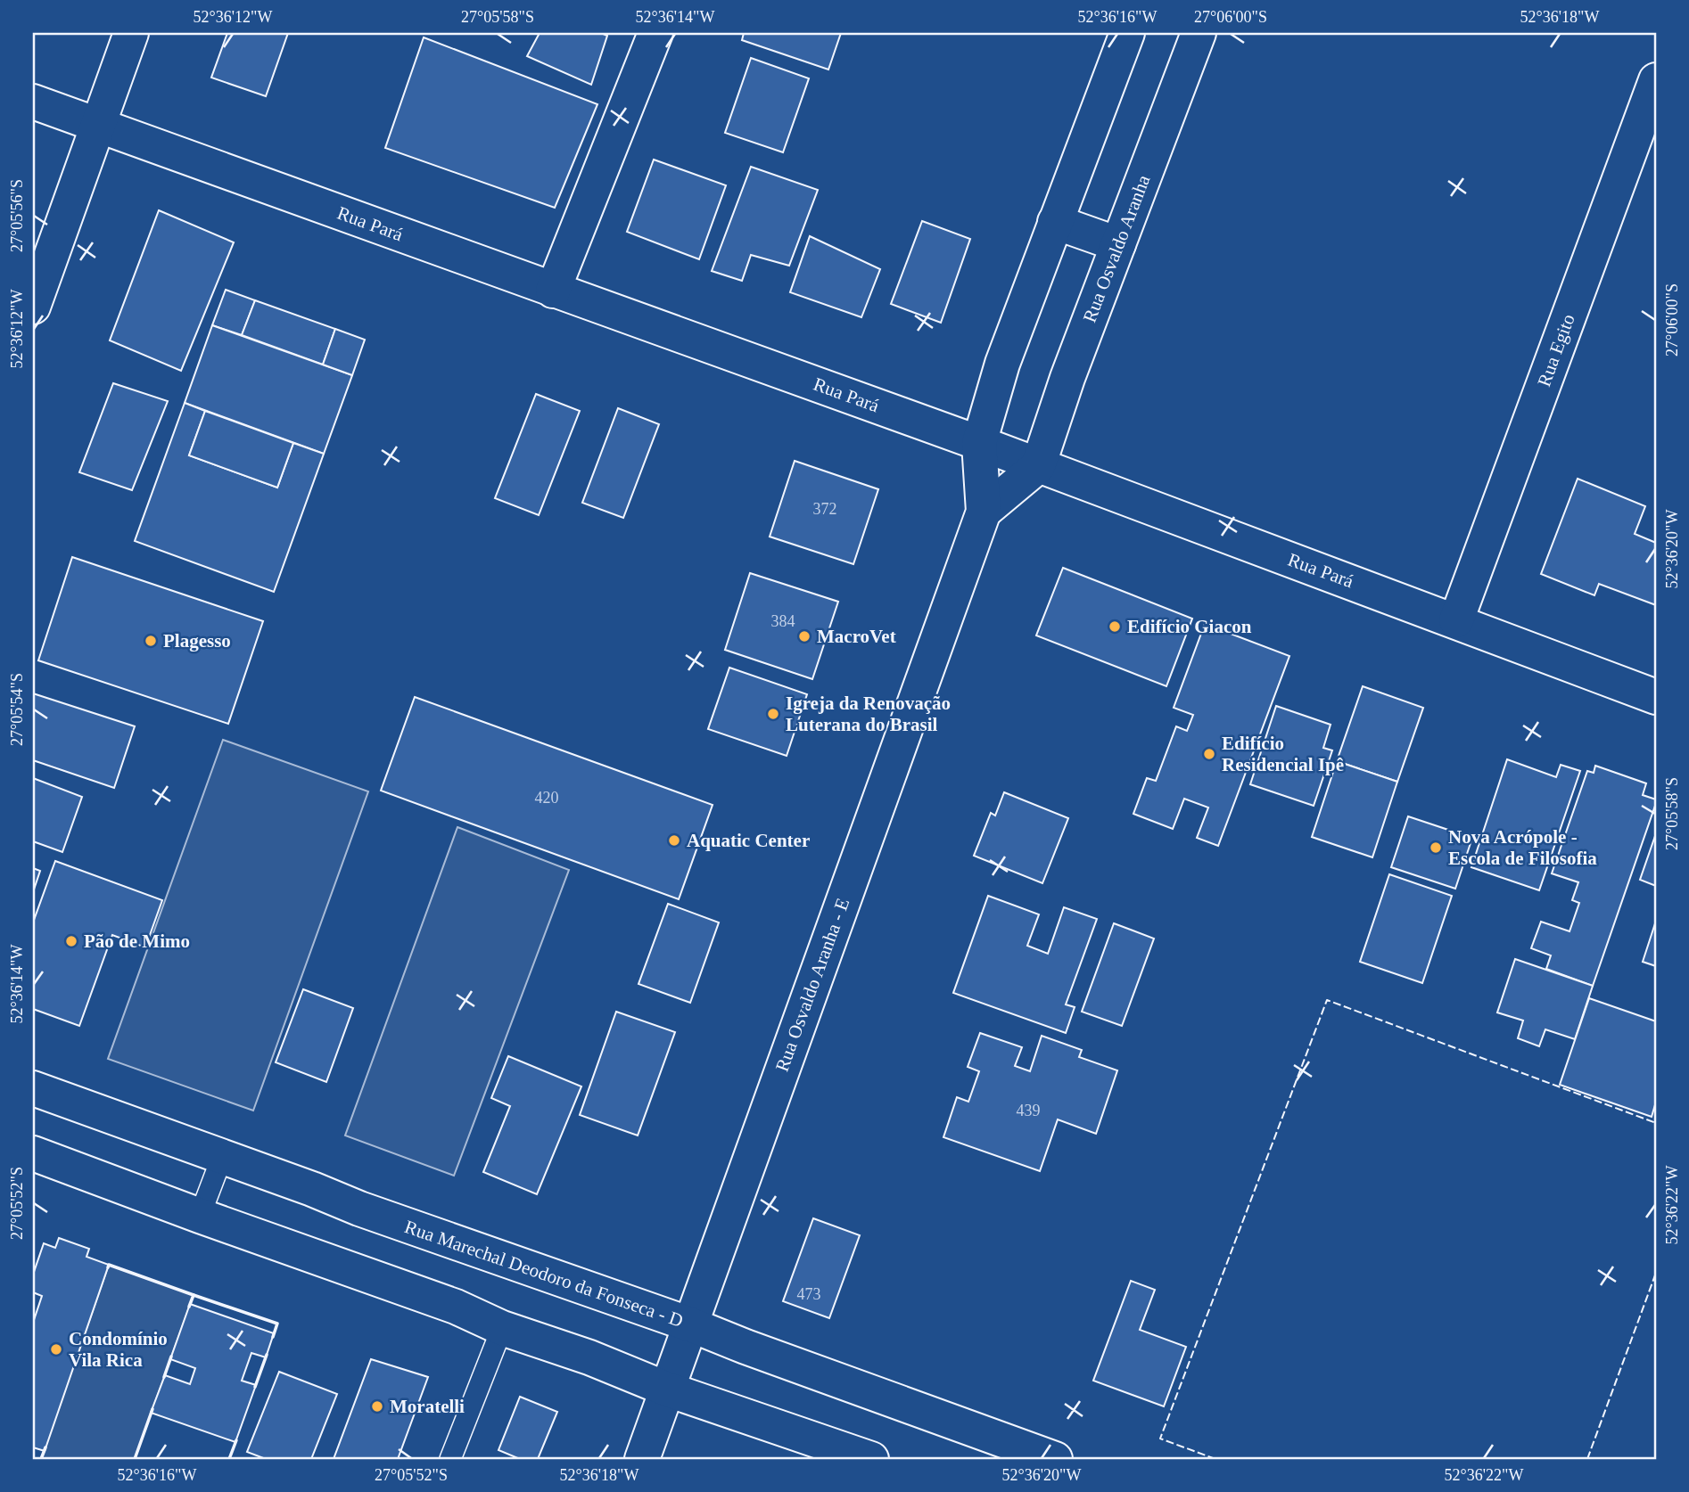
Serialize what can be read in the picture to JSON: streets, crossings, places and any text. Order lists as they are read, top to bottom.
{
  "streets": {
    "street": [
      "Rua Pará",
      "Rua Osvaldo Aranha",
      "Rua Egito",
      "Rua Osvaldo Aranha - E",
      "Rua Marechal Deodoro da Fonseca - D"
    ]
  },
  "crossings": [
    ["Rua Pará", "Rua Osvaldo Aranha"],
    ["Rua Pará", "Rua Egito"],
    ["Rua Pará", "Rua Osvaldo Aranha - E"],
    ["Rua Osvaldo Aranha - E", "Rua Marechal Deodoro da Fonseca - D"]
  ],
  "places": [
    "Edifício Giacon",
    "MacroVet",
    "Plagesso",
    "Igreja da Renovação Luterana do Brasil",
    "Edifício Residencial Ipê",
    "Aquatic Center",
    "Nova Acrópole - Escola de Filosofia",
    "Pão de Mimo",
    "Condomínio Vila Rica",
    "Moratelli"
  ],
  "house_numbers": [
    "372",
    "384",
    "420",
    "439",
    "473"
  ],
  "coordinates": [
    "52°36'12\"W",
    "27°05'58\"S",
    "52°36'14\"W",
    "52°36'16\"W",
    "27°06'00\"S",
    "52°36'18\"W",
    "27°05'56\"S",
    "52°36'20\"W",
    "27°05'54\"S",
    "27°05'52\"S",
    "52°36'22\"W"
  ]
}
